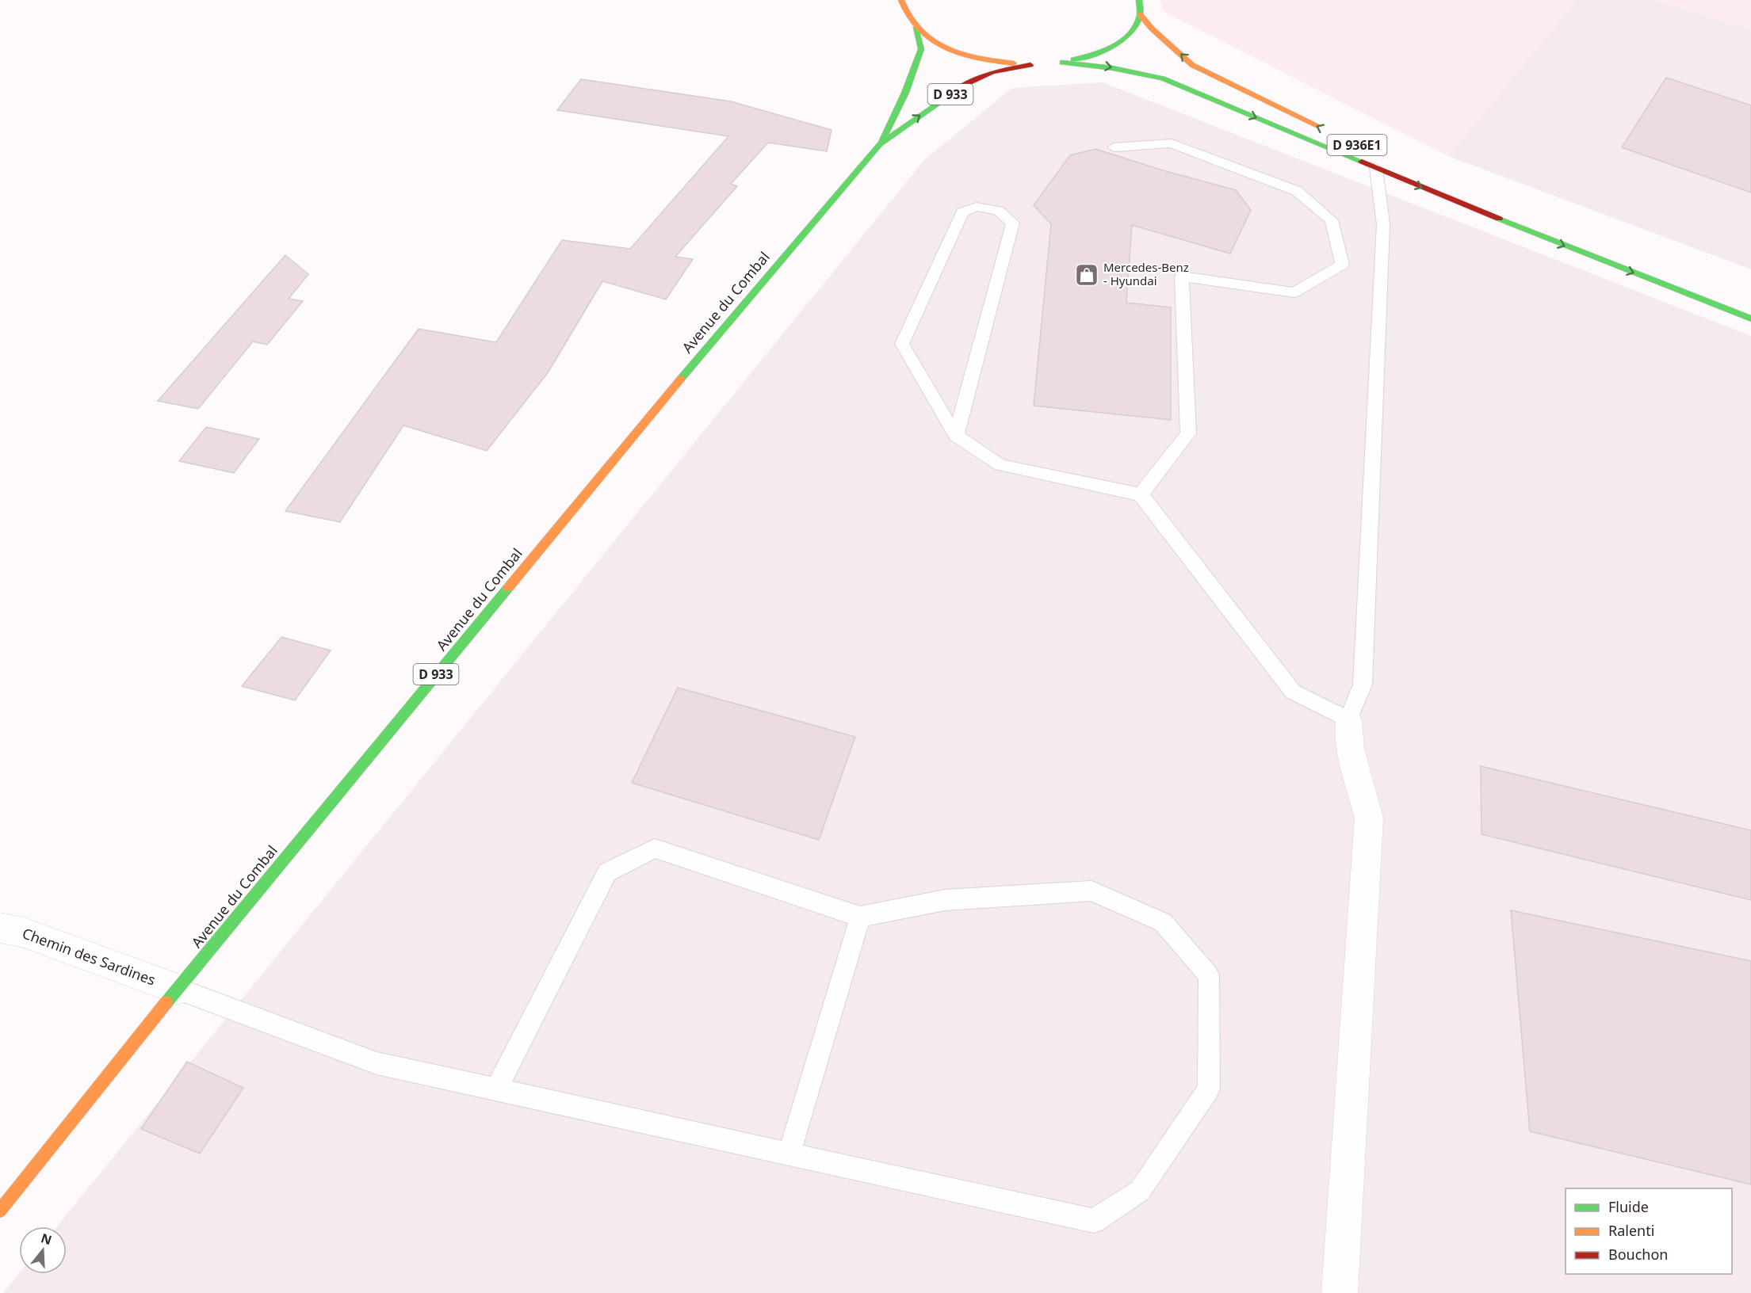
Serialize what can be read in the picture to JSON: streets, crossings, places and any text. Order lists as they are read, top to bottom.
{
  "streets": {
    "main road": ["D 933", "D 936E1", "Avenue du Combal"],
    "street": ["Chemin des Sardines"]
  },
  "crossings": [
    ["D 933", "Avenue du Combal"],
    ["Avenue du Combal", "Chemin des Sardines"]
  ],
  "places": {
    "shop": ["Mercedes-Benz - Hyundai"]
  },
  "legend": ["Fluide", "Ralenti", "Bouchon"],
  "north": "top"
}
